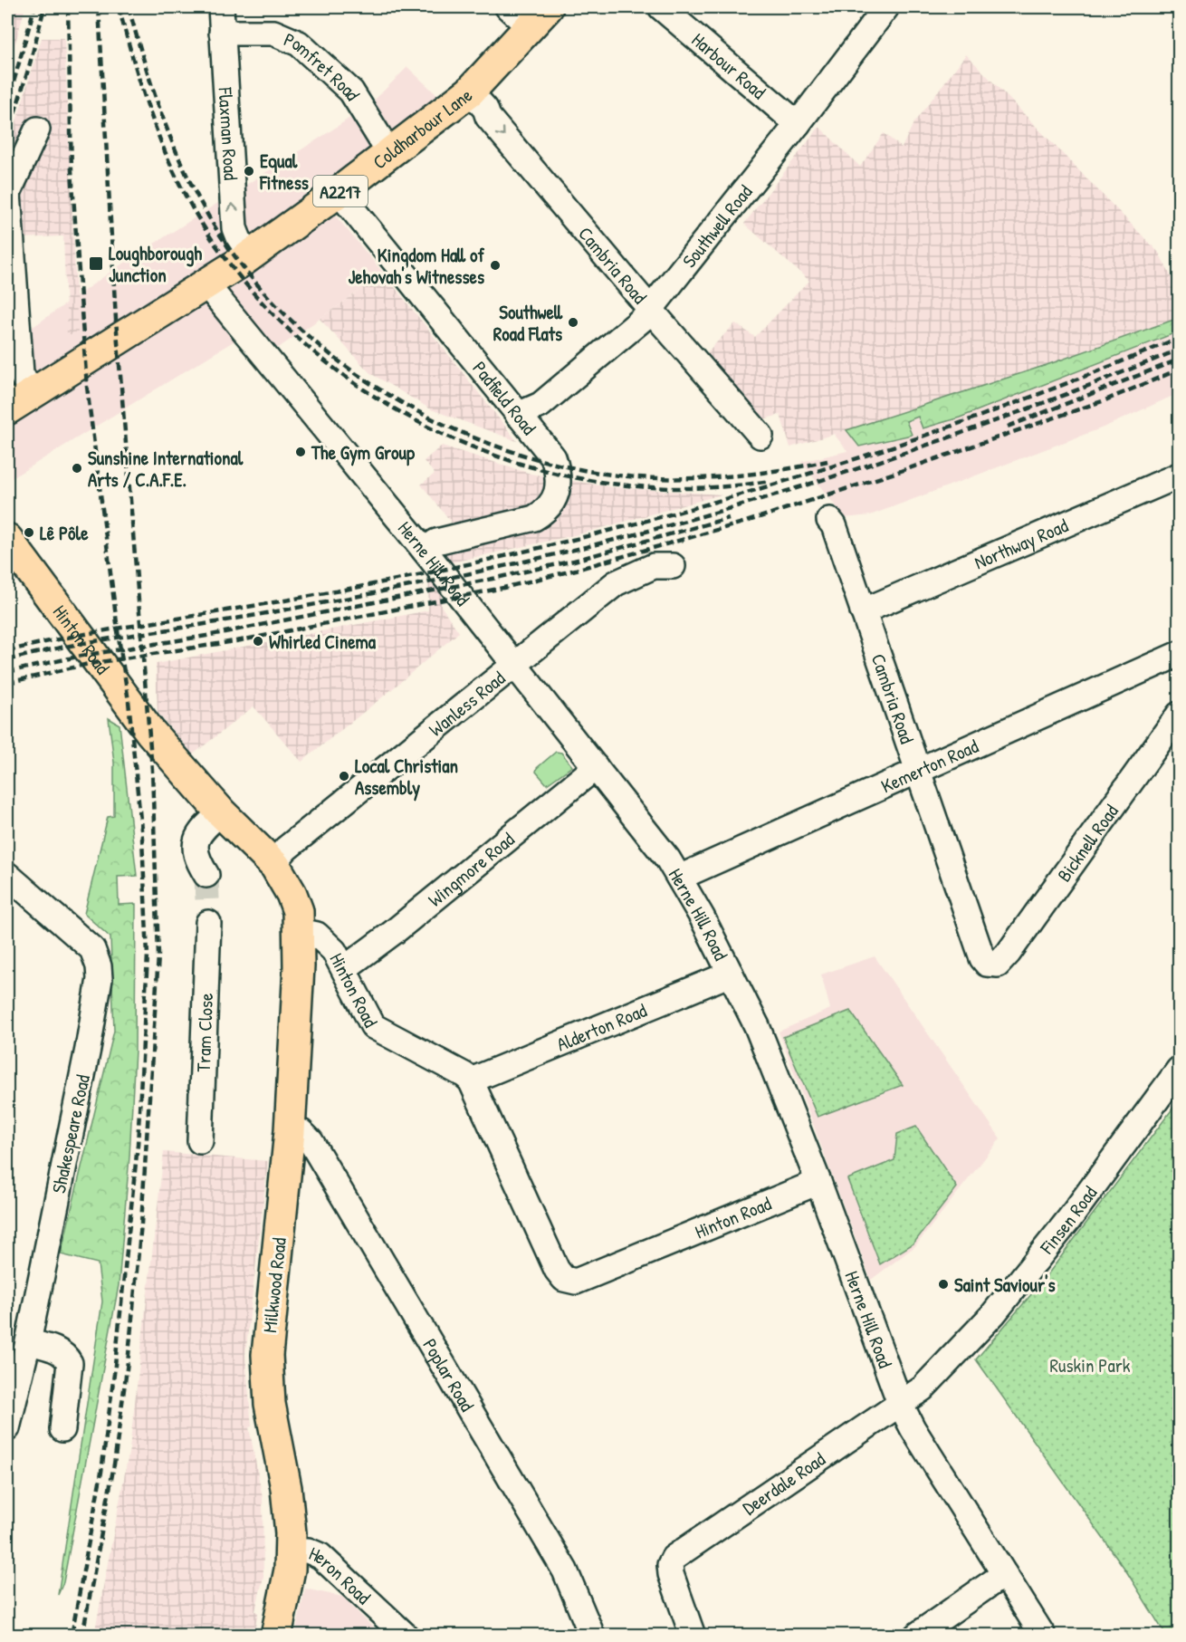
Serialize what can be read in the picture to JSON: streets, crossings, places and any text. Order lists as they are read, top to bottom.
{
  "streets": {
    "main road": [
      "Coldharbour Lane",
      "A2217",
      "Hinton Road",
      "Milkwood Road"
    ],
    "street": [
      "Harbour Road",
      "Pomfret Road",
      "Flaxman Road",
      "Southwell Road",
      "Cambria Road",
      "Padfield Road",
      "Northway Road",
      "Herne Hill Road",
      "Wanless Road",
      "Kemerton Road",
      "Bicknell Road",
      "Wingmore Road",
      "Alderton Road",
      "Tram Close",
      "Shakespeare Road",
      "Finsen Road",
      "Poplar Road",
      "Deerdale Road",
      "Heron Road"
    ]
  },
  "crossings": [
    ["Harbour Road", "Southwell Road"],
    ["Pomfret Road", "Coldharbour Lane"],
    ["Pomfret Road", "Flaxman Road"],
    ["Coldharbour Lane", "Flaxman Road"],
    ["Coldharbour Lane", "Cambria Road"],
    ["Coldharbour Lane", "Padfield Road"],
    ["Coldharbour Lane", "Herne Hill Road"],
    ["Southwell Road", "Cambria Road"],
    ["Southwell Road", "Padfield Road"],
    ["Cambria Road", "Northway Road"],
    ["Cambria Road", "Kemerton Road"],
    ["Cambria Road", "Bicknell Road"],
    ["Padfield Road", "Herne Hill Road"],
    ["Herne Hill Road", "Hinton Road"],
    ["Herne Hill Road", "Wanless Road"],
    ["Herne Hill Road", "Kemerton Road"],
    ["Herne Hill Road", "Wingmore Road"],
    ["Herne Hill Road", "Alderton Road"],
    ["Herne Hill Road", "Finsen Road"],
    ["Herne Hill Road", "Deerdale Road"],
    ["Hinton Road", "Wanless Road"],
    ["Hinton Road", "Wingmore Road"],
    ["Hinton Road", "Alderton Road"],
    ["Hinton Road", "Milkwood Road"],
    ["Finsen Road", "Deerdale Road"],
    ["Milkwood Road", "Poplar Road"],
    ["Milkwood Road", "Heron Road"]
  ],
  "one_way": ["Flaxman Road"],
  "parks": ["Ruskin Park"],
  "places": {
    "other": [
      "Equal Fitness",
      "Kingdom Hall of Jehovah's Witnesses",
      "Southwell Road Flats",
      "The Gym Group",
      "Sunshine International Arts / C.A.F.E.",
      "Lê Pôle",
      "Whirled Cinema",
      "Local Christian Assembly",
      "Saint Saviour's"
    ],
    "transit": ["Loughborough Junction"]
  }
}
